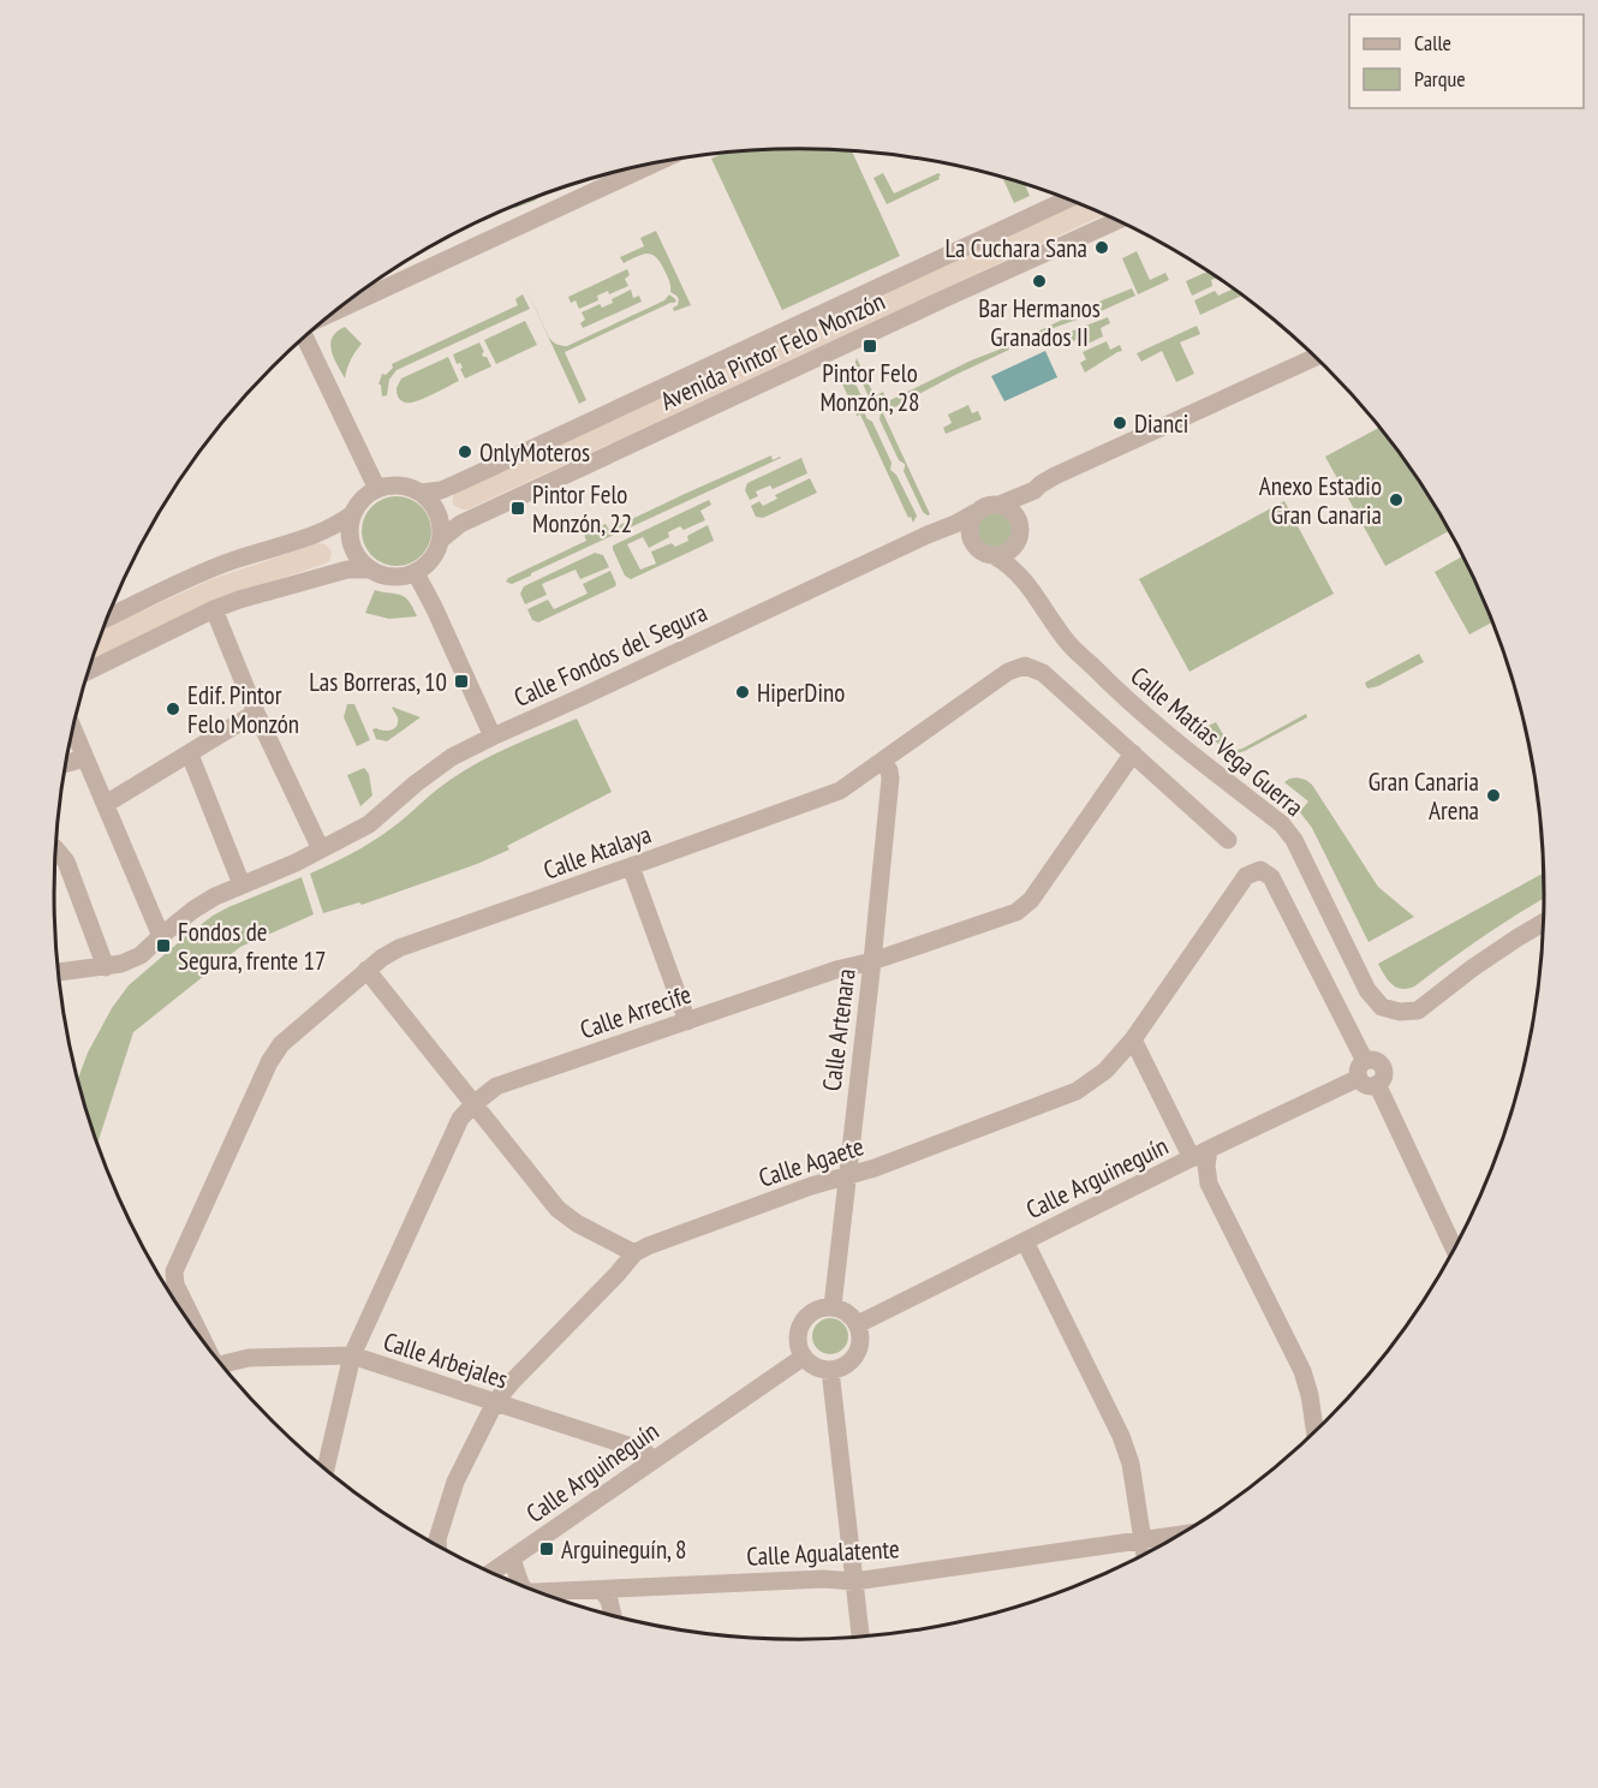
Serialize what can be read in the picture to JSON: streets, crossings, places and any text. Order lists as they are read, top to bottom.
{
  "streets": {
    "street": [
      "Avenida Pintor Felo Monzón",
      "Calle Fondos del Segura",
      "Calle Matías Vega Guerra",
      "Calle Atalaya",
      "Calle Arrecife",
      "Calle Artenara",
      "Calle Agaete",
      "Calle Arguineguín",
      "Calle Arbejales",
      "Calle Agualatente"
    ]
  },
  "crossings": [
    ["Calle Fondos del Segura", "Calle Matías Vega Guerra"],
    ["Calle Atalaya", "Calle Arrecife"],
    ["Calle Atalaya", "Calle Artenara"],
    ["Calle Arrecife", "Calle Artenara"],
    ["Calle Arrecife", "Calle Arbejales"],
    ["Calle Artenara", "Calle Agaete"],
    ["Calle Artenara", "Calle Arguineguín"],
    ["Calle Agaete", "Calle Arguineguín"],
    ["Calle Agaete", "Calle Arbejales"],
    ["Calle Arguineguín", "Calle Arbejales"],
    ["Calle Arguineguín", "Calle Agualatente"]
  ],
  "places": {
    "other": [
      "La Cuchara Sana",
      "Bar Hermanos Granados II",
      "Dianci",
      "OnlyMoteros",
      "Anexo Estadio Gran Canaria",
      "HiperDino",
      "Edif. Pintor Felo Monzón",
      "Gran Canaria Arena"
    ],
    "transit": [
      "Pintor Felo Monzón, 28",
      "Pintor Felo Monzón, 22",
      "Las Borreras, 10",
      "Fondos de Segura, frente 17",
      "Arguineguín, 8"
    ]
  },
  "legend": ["Calle", "Parque"]
}
